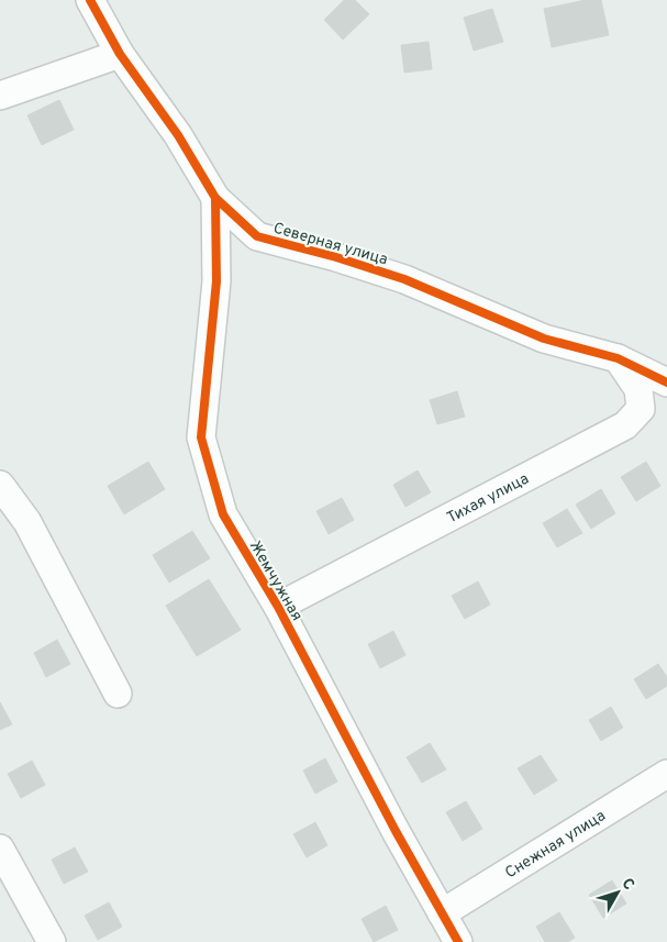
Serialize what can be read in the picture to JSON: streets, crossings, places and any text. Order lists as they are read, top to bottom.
{
  "streets": {
    "street": [
      "Северная улица",
      "Тихая улица",
      "Жемчужная",
      "Снежная улица"
    ]
  },
  "crossings": [
    ["Северная улица", "Тихая улица"],
    ["Северная улица", "Жемчужная"],
    ["Тихая улица", "Жемчужная"],
    ["Жемчужная", "Снежная улица"]
  ],
  "north": "top right"
}
